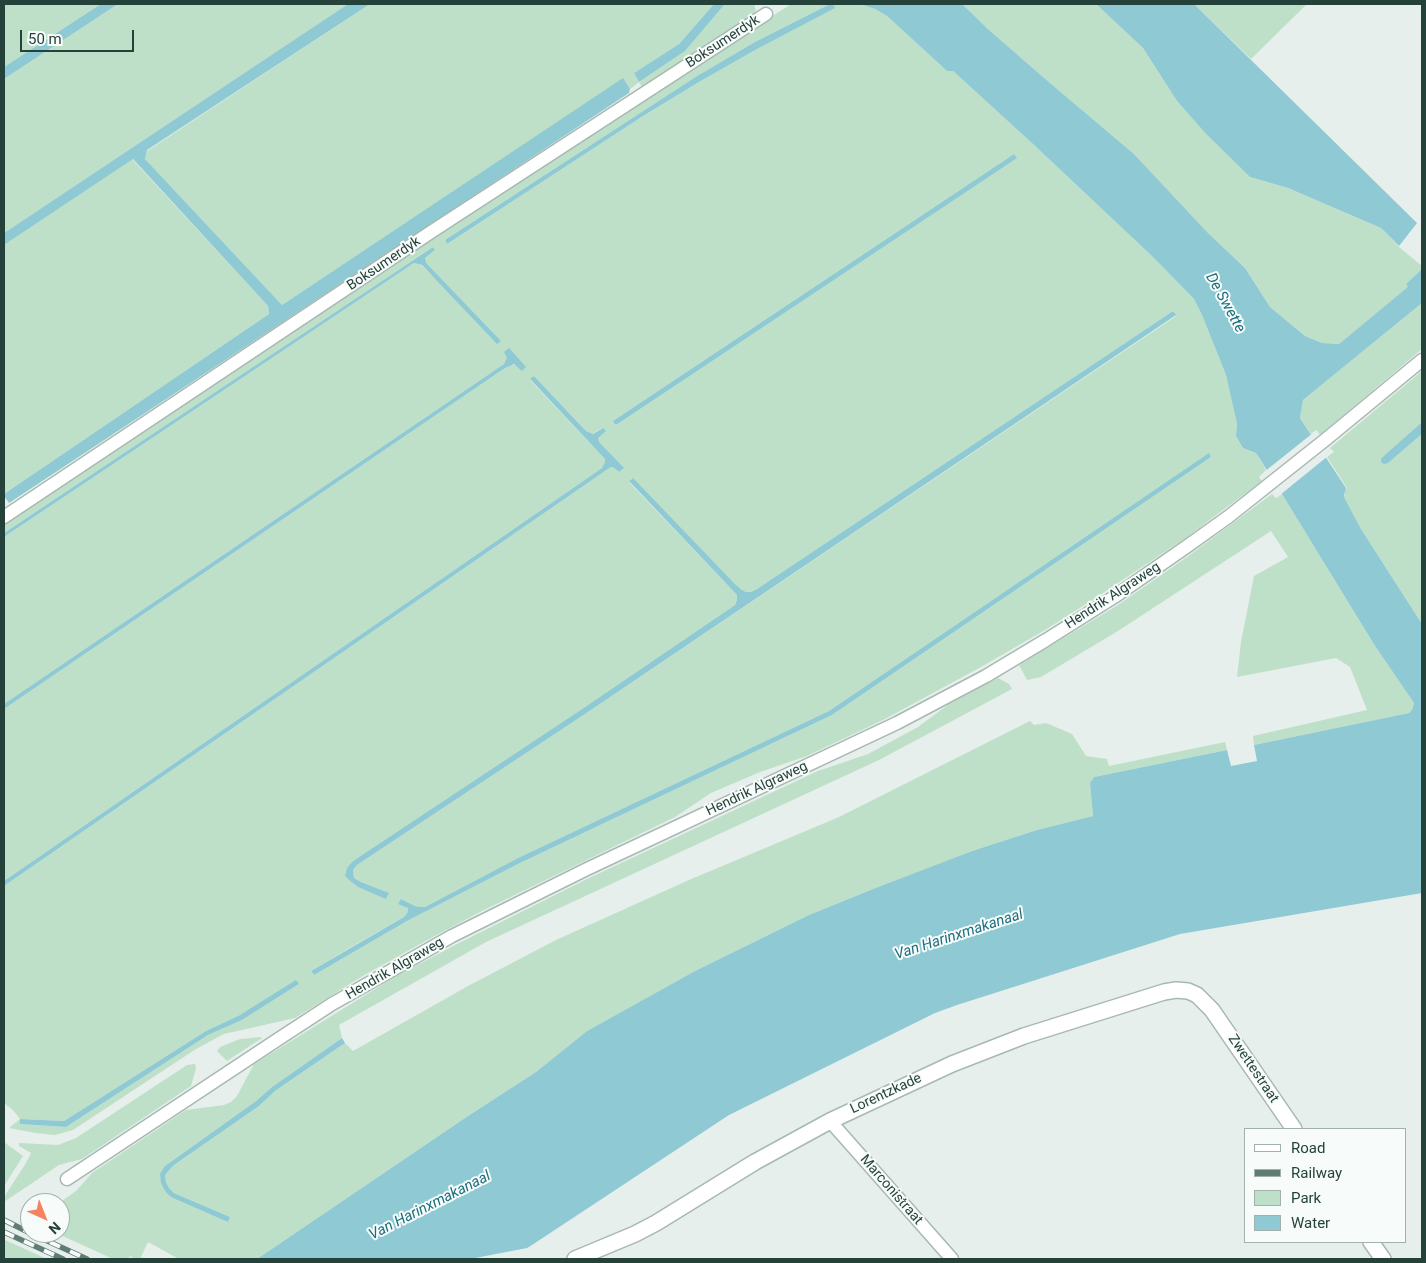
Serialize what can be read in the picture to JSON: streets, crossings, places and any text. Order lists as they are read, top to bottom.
{
  "streets": {
    "street": [
      "Boksumerdyk",
      "Hendrik Algraweg",
      "Zwettestraat",
      "Lorentzkade",
      "Marconistraat"
    ]
  },
  "crossings": [
    ["Zwettestraat", "Lorentzkade"],
    ["Lorentzkade", "Marconistraat"]
  ],
  "water": ["De Swette", "Van Harinxmakanaal"],
  "legend": [
    "Road",
    "Railway",
    "Park",
    "Water"
  ],
  "scale_bar": "50 m",
  "north": "bottom right"
}
